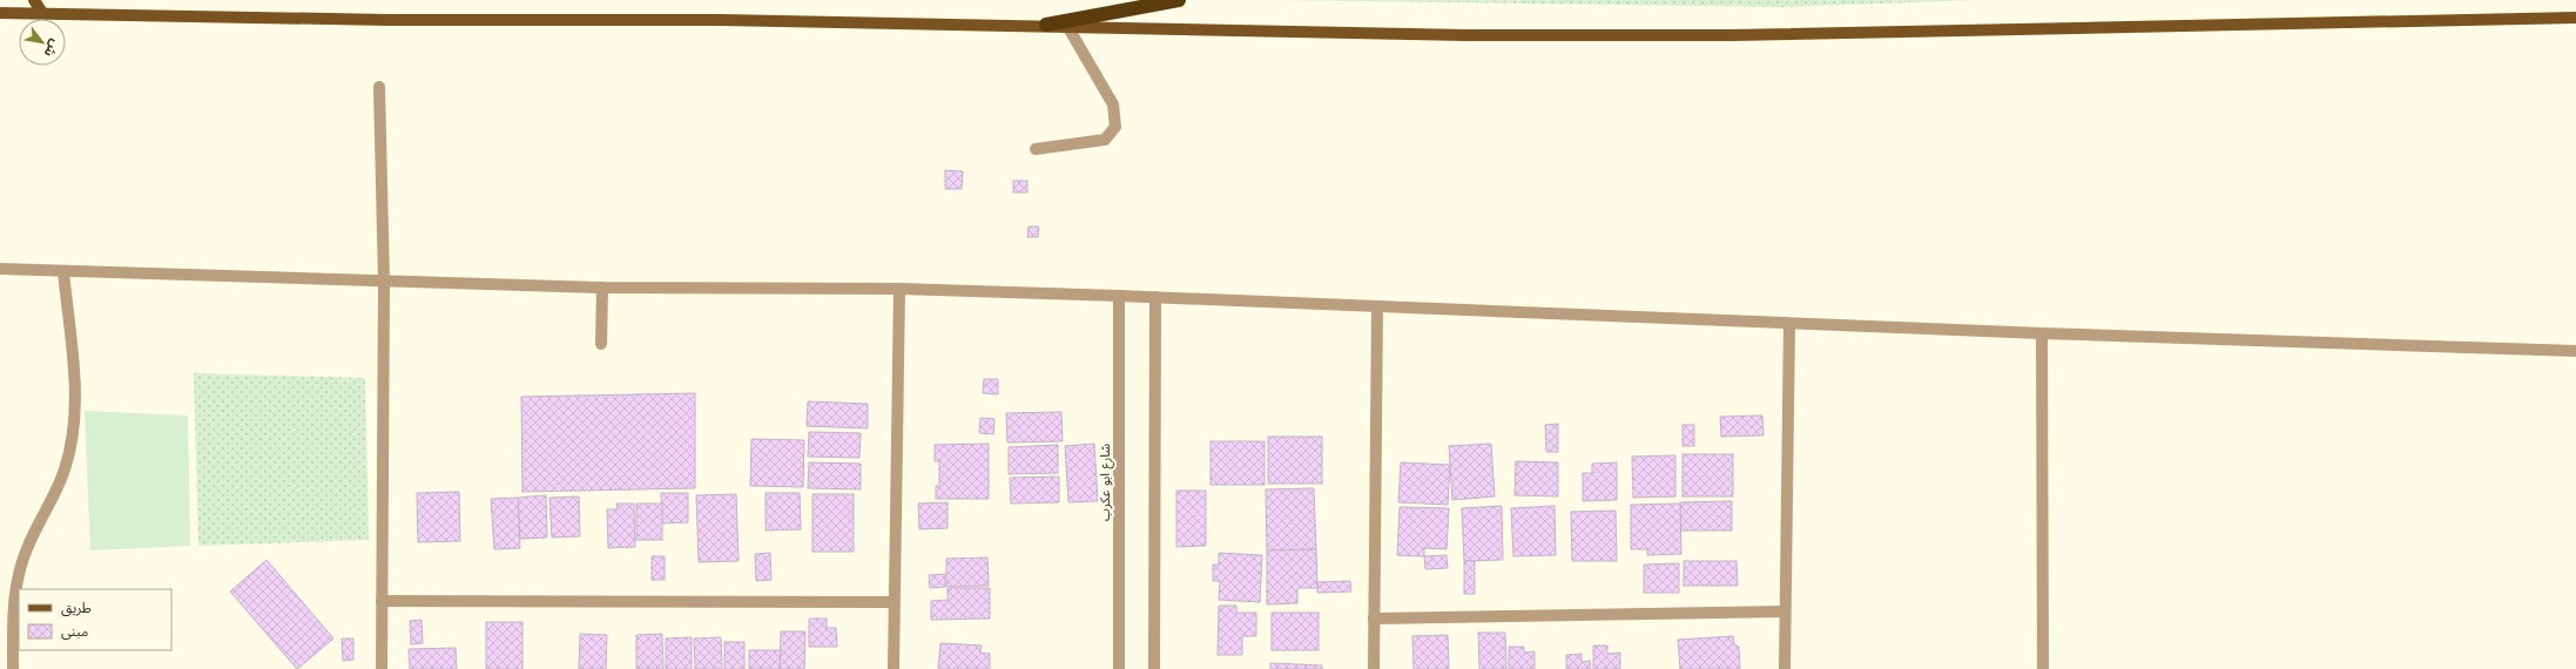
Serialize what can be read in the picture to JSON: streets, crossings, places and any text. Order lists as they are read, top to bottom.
{
  "streets": {
    "street": ["شارع ابو عكرب"]
  },
  "legend": ["طريق", "مبنى"],
  "north": "bottom right"
}
